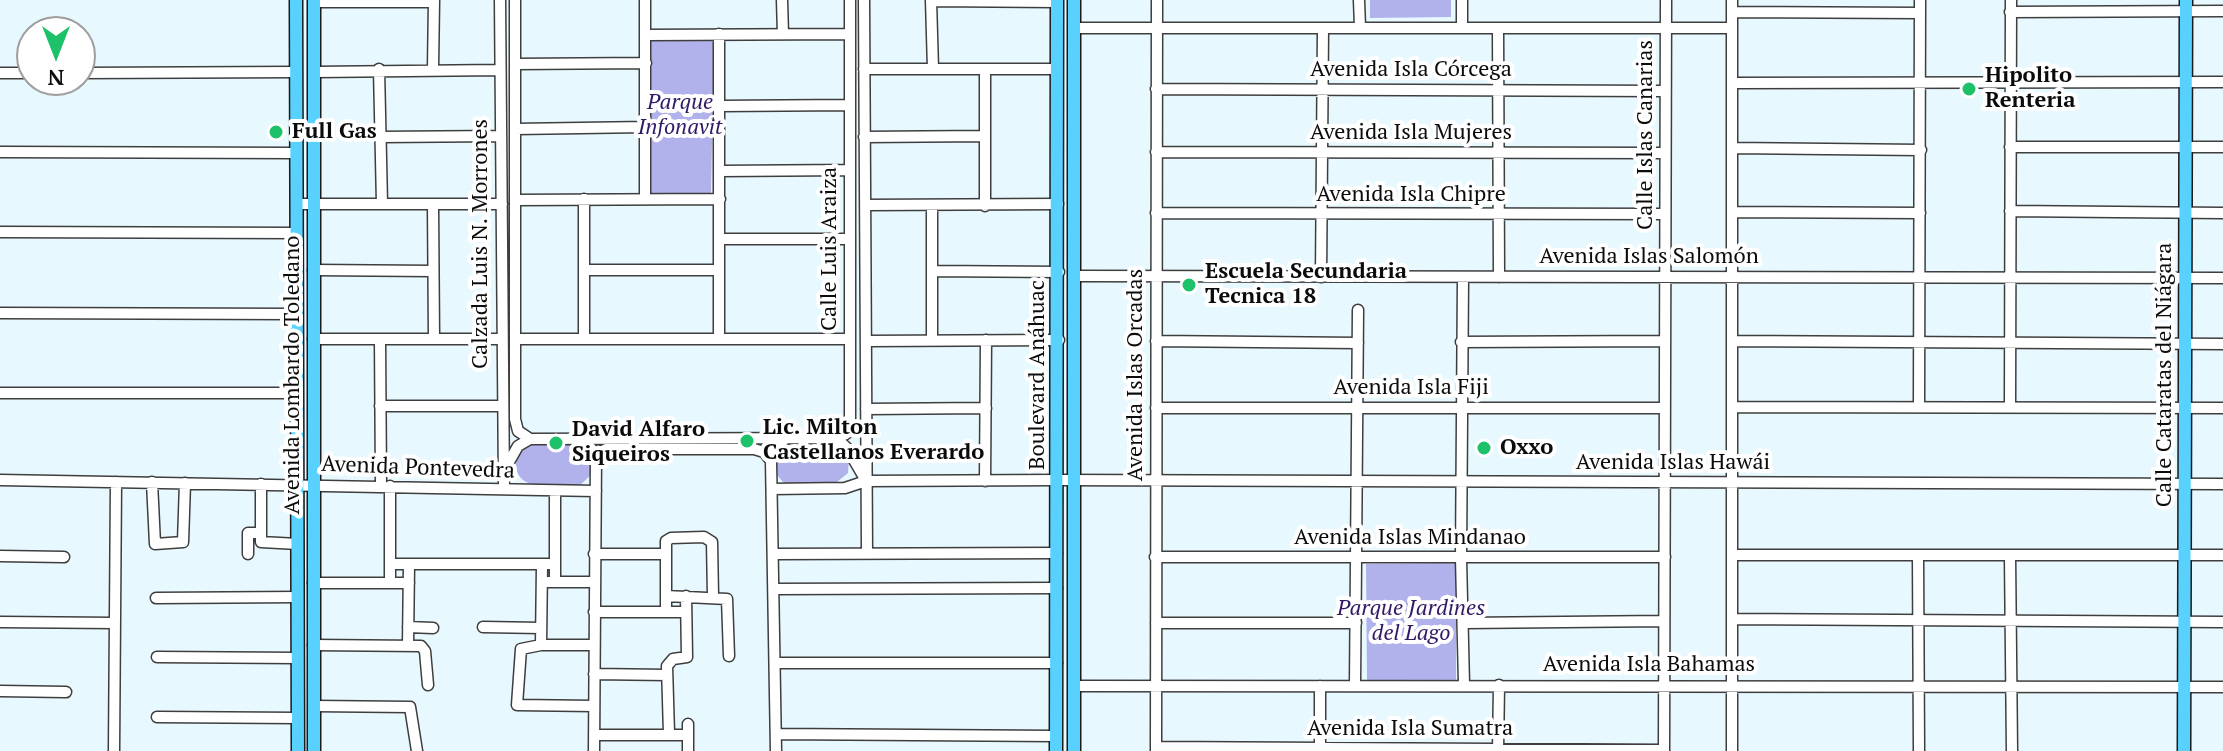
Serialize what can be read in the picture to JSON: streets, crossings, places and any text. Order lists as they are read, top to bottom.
{
  "streets": {
    "main road": ["Avenida Lombardo Toledano", "Boulevard Anáhuac", "Calle Cataratas del Niágara"],
    "street": [
      "Avenida Isla Córcega",
      "Avenida Isla Mujeres",
      "Calle Islas Canarias",
      "Avenida Isla Chipre",
      "Calzada Luis N. Morrones",
      "Calle Luis Araiza",
      "Avenida Islas Salomón",
      "Avenida Islas Orcadas",
      "Avenida Isla Fiji",
      "Avenida Islas Hawái",
      "Avenida Pontevedra",
      "Avenida Islas Mindanao",
      "Avenida Isla Bahamas",
      "Avenida Isla Sumatra"
    ]
  },
  "crossings": [
    ["Avenida Isla Córcega", "Calle Islas Canarias"],
    ["Avenida Isla Córcega", "Avenida Islas Orcadas"],
    ["Avenida Isla Mujeres", "Calle Islas Canarias"],
    ["Avenida Isla Mujeres", "Avenida Islas Orcadas"],
    ["Calle Islas Canarias", "Avenida Isla Chipre"],
    ["Calle Islas Canarias", "Avenida Islas Salomón"],
    ["Calle Islas Canarias", "Avenida Isla Fiji"],
    ["Calle Islas Canarias", "Avenida Islas Hawái"],
    ["Calle Islas Canarias", "Avenida Islas Mindanao"],
    ["Calle Islas Canarias", "Avenida Isla Bahamas"],
    ["Calle Islas Canarias", "Avenida Isla Sumatra"],
    ["Avenida Isla Chipre", "Avenida Islas Orcadas"],
    ["Calzada Luis N. Morrones", "Avenida Pontevedra"],
    ["Avenida Islas Salomón", "Boulevard Anáhuac"],
    ["Avenida Islas Salomón", "Avenida Islas Orcadas"],
    ["Avenida Islas Salomón", "Calle Cataratas del Niágara"],
    ["Avenida Lombardo Toledano", "Avenida Pontevedra"],
    ["Boulevard Anáhuac", "Avenida Islas Hawái"],
    ["Boulevard Anáhuac", "Avenida Isla Bahamas"],
    ["Avenida Islas Orcadas", "Avenida Isla Fiji"],
    ["Avenida Islas Orcadas", "Avenida Islas Hawái"],
    ["Avenida Islas Orcadas", "Avenida Islas Mindanao"],
    ["Avenida Islas Orcadas", "Avenida Isla Bahamas"],
    ["Avenida Islas Orcadas", "Avenida Isla Sumatra"],
    ["Calle Cataratas del Niágara", "Avenida Islas Hawái"],
    ["Calle Cataratas del Niágara", "Avenida Isla Bahamas"]
  ],
  "parks": ["Parque Infonavit", "Parque Jardines del Lago"],
  "places": [
    "Hipolito Renteria",
    "Full Gas",
    "Escuela Secundaria Tecnica 18",
    "Lic. Milton Castellanos Everardo",
    "David Alfaro Siqueiros",
    "Oxxo"
  ],
  "north": "bottom"
}
